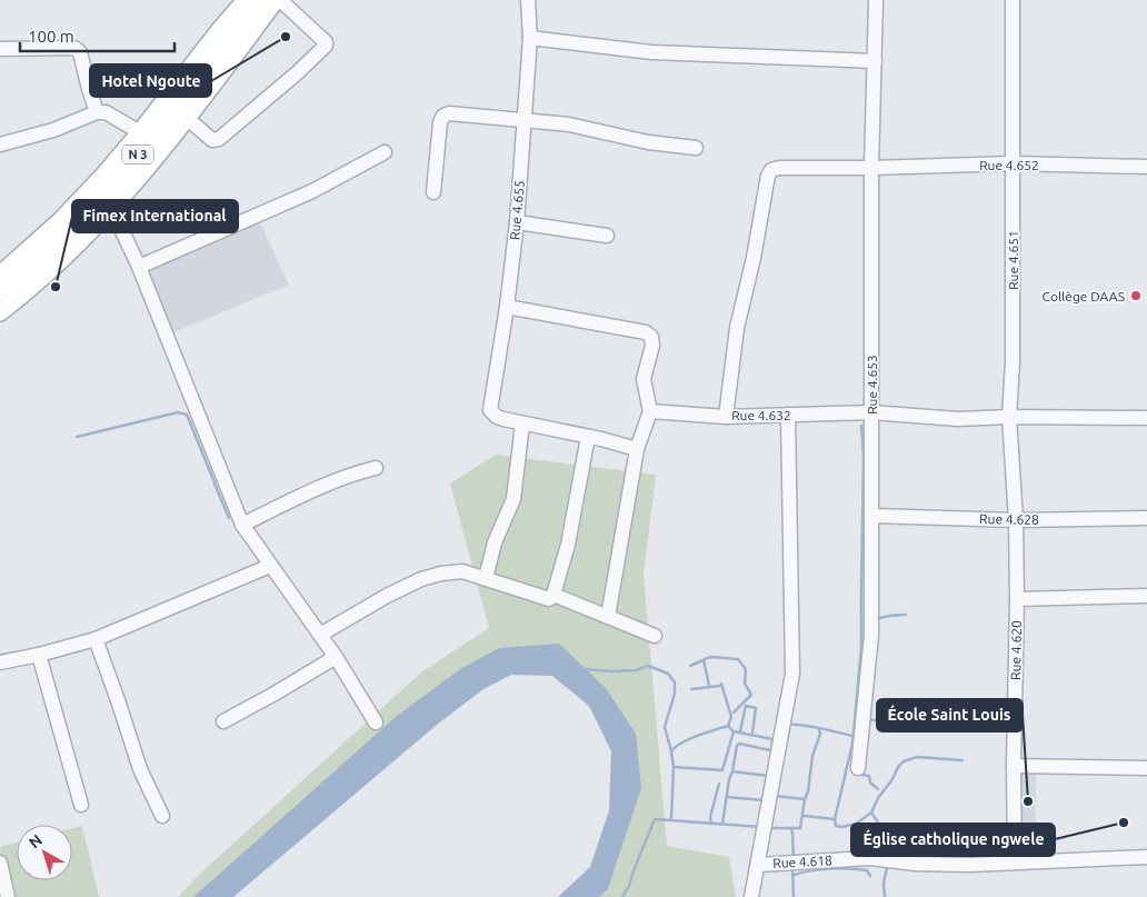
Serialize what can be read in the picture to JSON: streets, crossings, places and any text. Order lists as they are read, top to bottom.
{
  "streets": {
    "highway": ["N 3"],
    "street": [
      "Rue 4.652",
      "Rue 4.655",
      "Rue 4.651",
      "Rue 4.653",
      "Rue 4.632",
      "Rue 4.628",
      "Rue 4.620",
      "Rue 4.618"
    ]
  },
  "crossings": [
    ["Rue 4.652", "Rue 4.651"],
    ["Rue 4.652", "Rue 4.653"],
    ["Rue 4.652", "Rue 4.632"],
    ["Rue 4.651", "Rue 4.632"],
    ["Rue 4.651", "Rue 4.628"],
    ["Rue 4.651", "Rue 4.620"],
    ["Rue 4.653", "Rue 4.632"],
    ["Rue 4.653", "Rue 4.628"],
    ["Rue 4.628", "Rue 4.620"],
    ["Rue 4.620", "Rue 4.618"]
  ],
  "places": [
    "Hotel Ngoute",
    "Fimex International",
    "Collège DAAS",
    "École Saint Louis",
    "Église catholique ngwele"
  ],
  "scale_bar": "100 m",
  "north": "top left"
}
